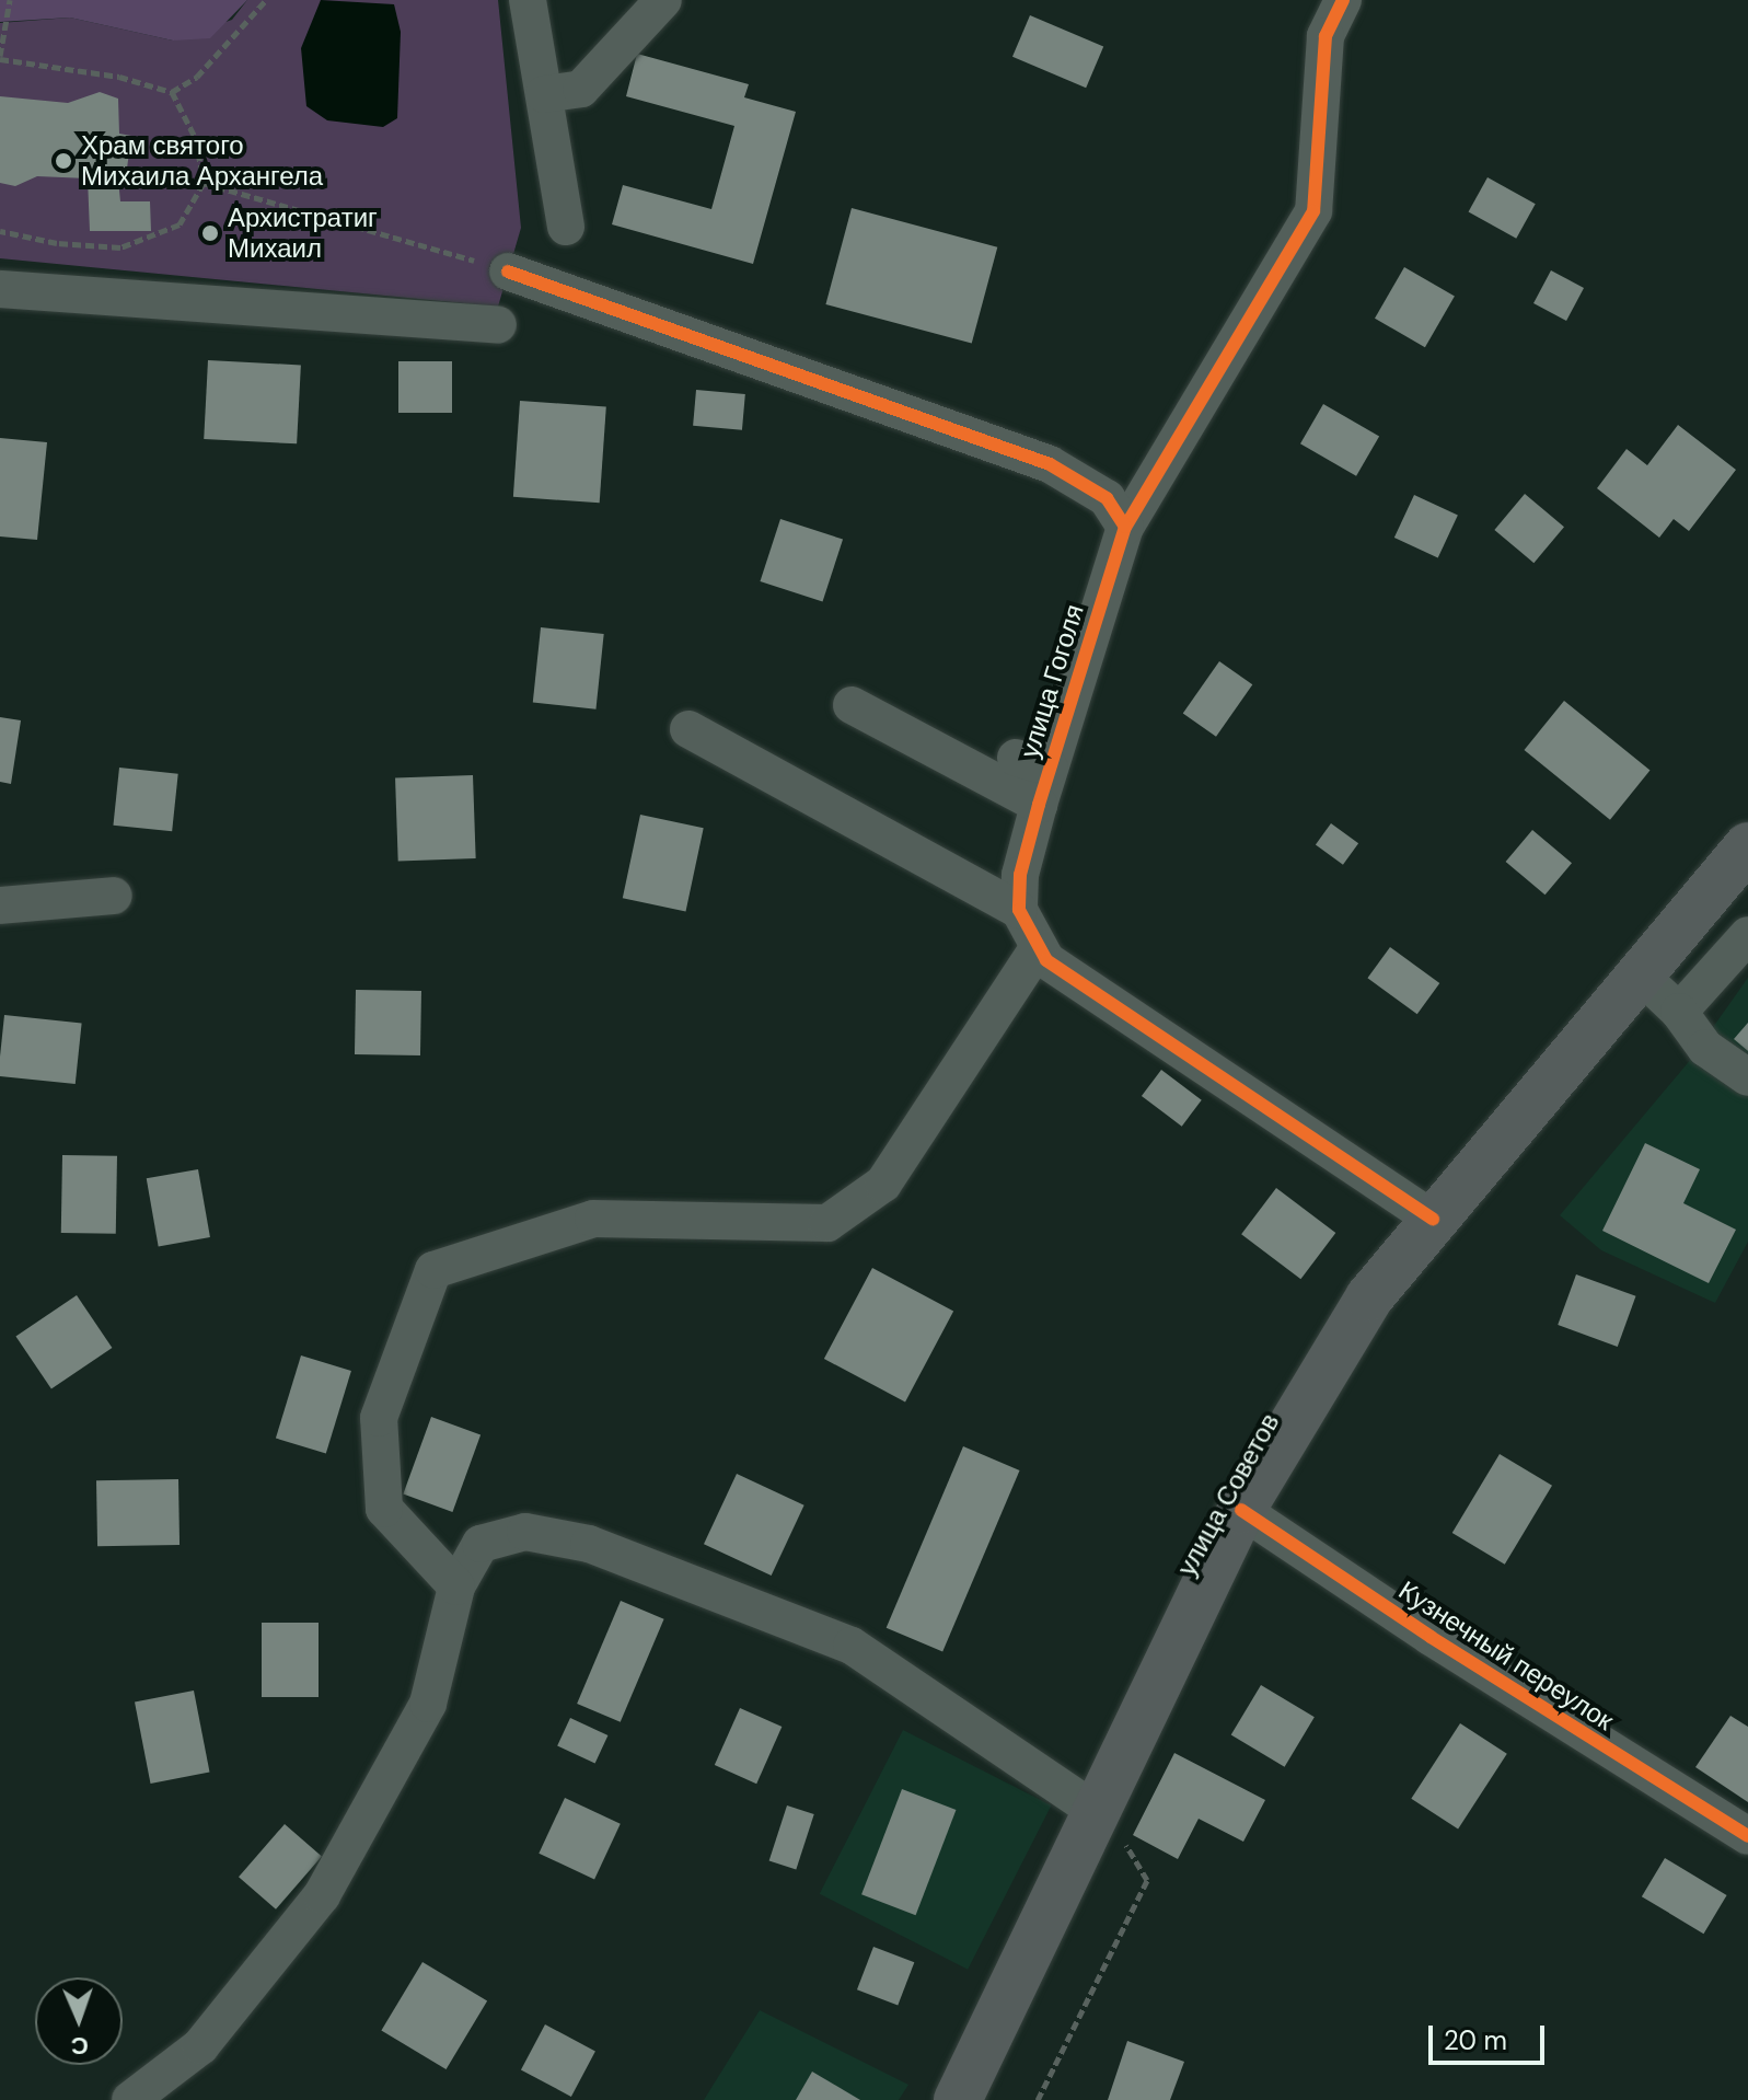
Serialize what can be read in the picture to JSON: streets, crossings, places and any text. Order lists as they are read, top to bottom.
{
  "streets": {
    "main road": ["улица Советов"],
    "street": ["улица Гоголя", "Кузнечный переулок"]
  },
  "crossings": [
    ["улица Советов", "Кузнечный переулок"]
  ],
  "places": ["Храм святого Михаила Архангела", "Архистратиг Михаил"],
  "scale_bar": "20 m",
  "north": "bottom"
}
